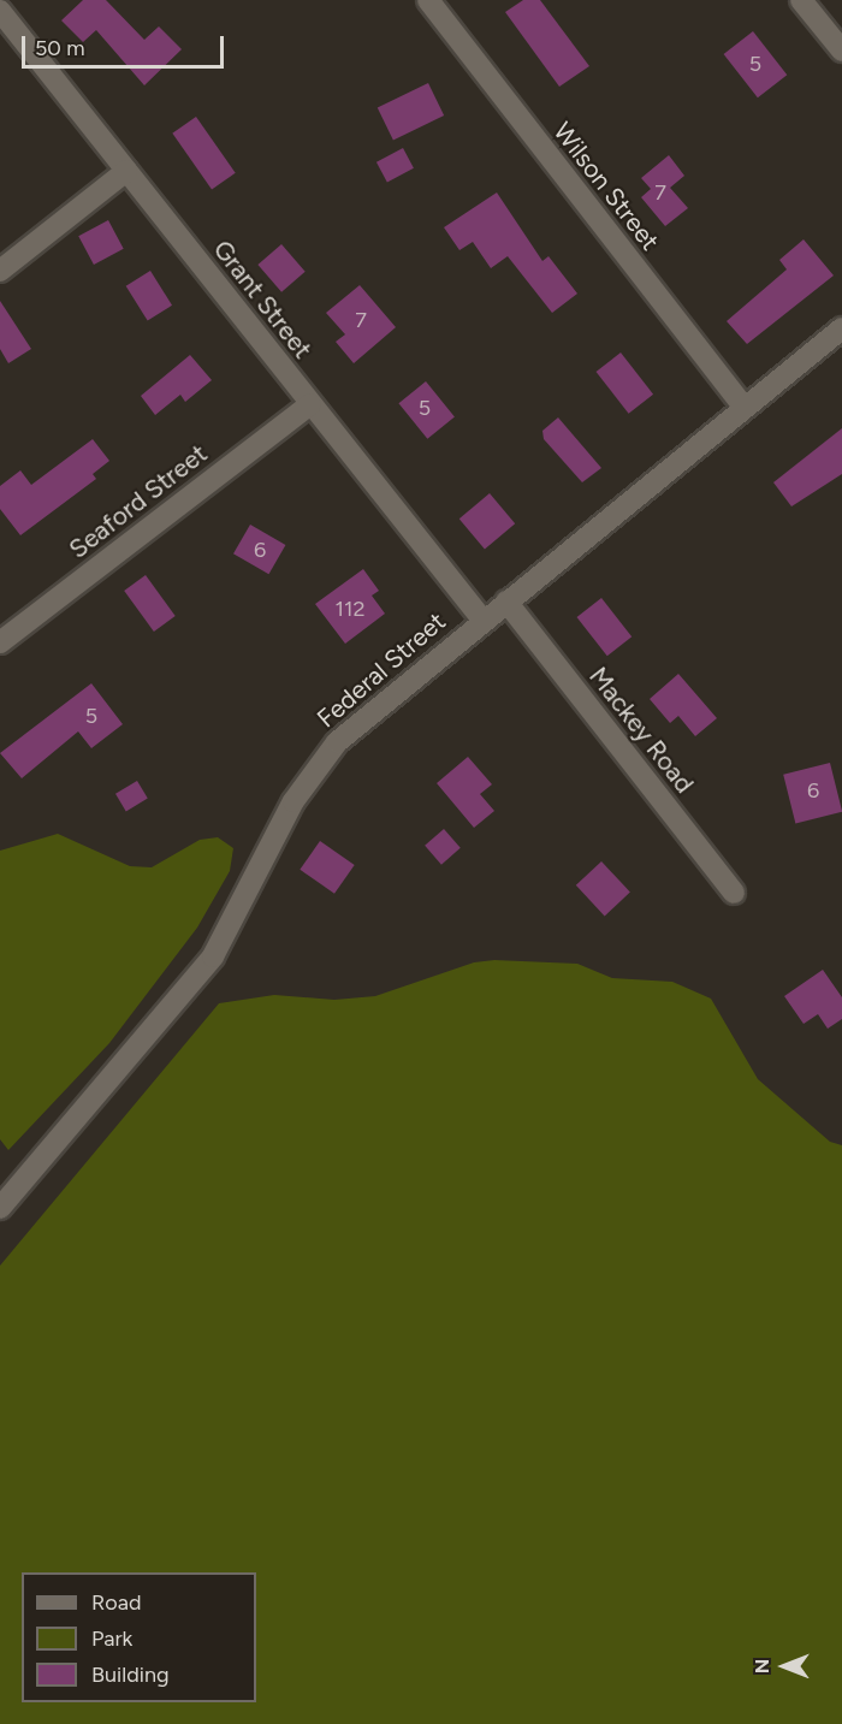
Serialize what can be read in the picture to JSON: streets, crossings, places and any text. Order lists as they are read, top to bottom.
{
  "streets": {
    "street": [
      "Wilson Street",
      "Grant Street",
      "Seaford Street",
      "Federal Street",
      "Mackey Road"
    ]
  },
  "crossings": [
    ["Wilson Street", "Federal Street"],
    ["Grant Street", "Seaford Street"],
    ["Grant Street", "Federal Street"],
    ["Federal Street", "Mackey Road"]
  ],
  "house_numbers": [
    "5",
    "7",
    "7",
    "5",
    "6",
    "112",
    "5",
    "6"
  ],
  "legend": ["Road", "Park", "Building"],
  "scale_bar": "50 m",
  "north": "left"
}
